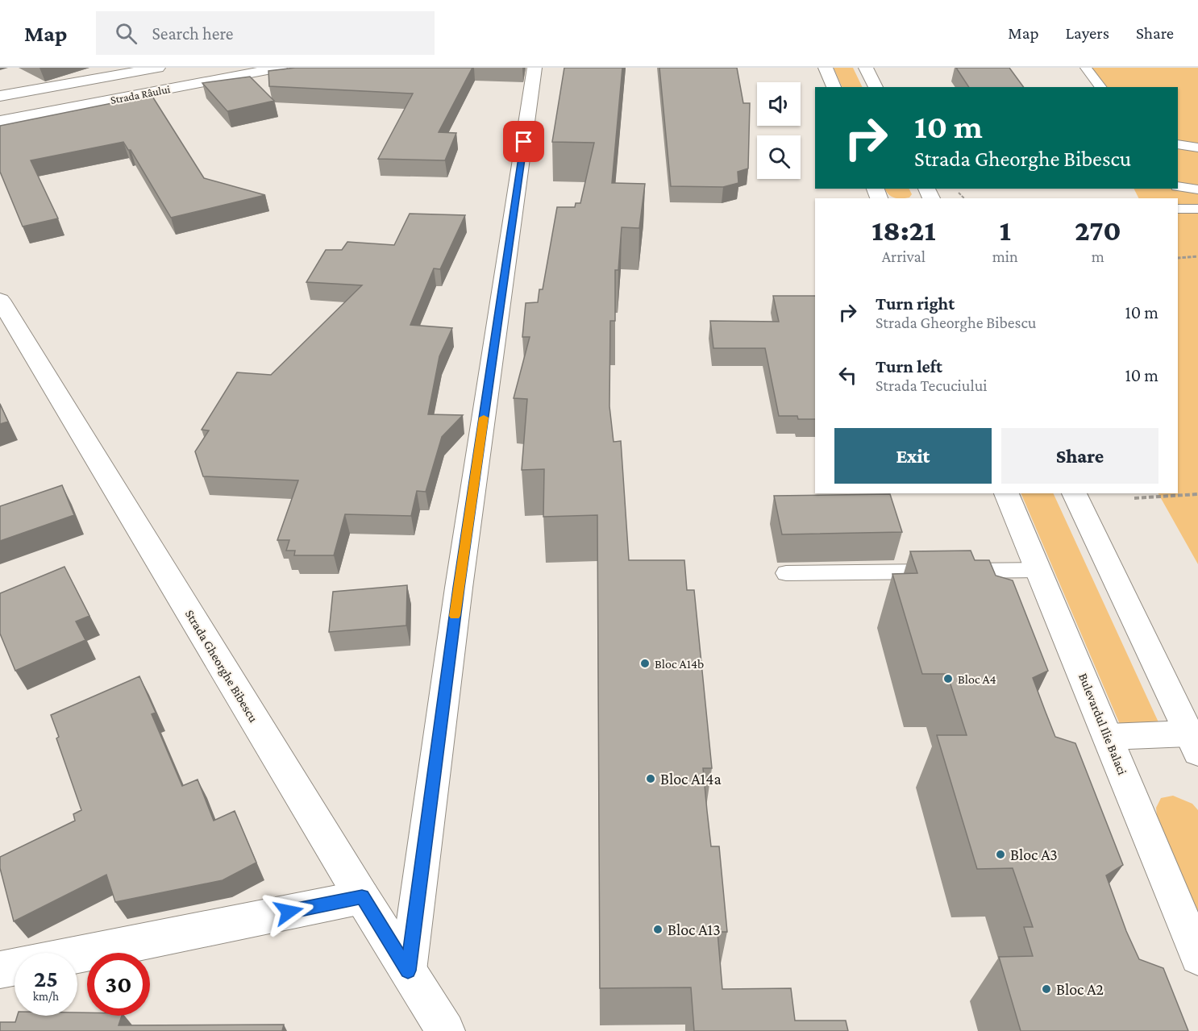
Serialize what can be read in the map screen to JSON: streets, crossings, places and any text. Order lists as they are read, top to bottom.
{
  "streets": {
    "street": ["Strada Râului", "Strada Gheorghe Bibescu", "Bulevardul Ilie Balaci"]
  },
  "places": [
    "Bloc A14b",
    "Bloc A4",
    "Bloc A14a",
    "Bloc A3",
    "Bloc A13",
    "Bloc A2"
  ],
  "page": {
    "header": "Map",
    "search": "Search here",
    "nav": ["Map", "Layers", "Share"],
    "turn": ["10 m", "Strada Gheorghe Bibescu"],
    "eta": [
      "18:21",
      "Arrival",
      "1",
      "min",
      "270",
      "m"
    ],
    "list": [
      {
        "name": "Turn right",
        "note": "Strada Gheorghe Bibescu",
        "value": "10 m"
      },
      {
        "name": "Turn left",
        "note": "Strada Tecuciului",
        "value": "10 m"
      }
    ],
    "buttons": ["Exit", "Share"],
    "speed": "25 km/h",
    "limit": "30"
  }
}
